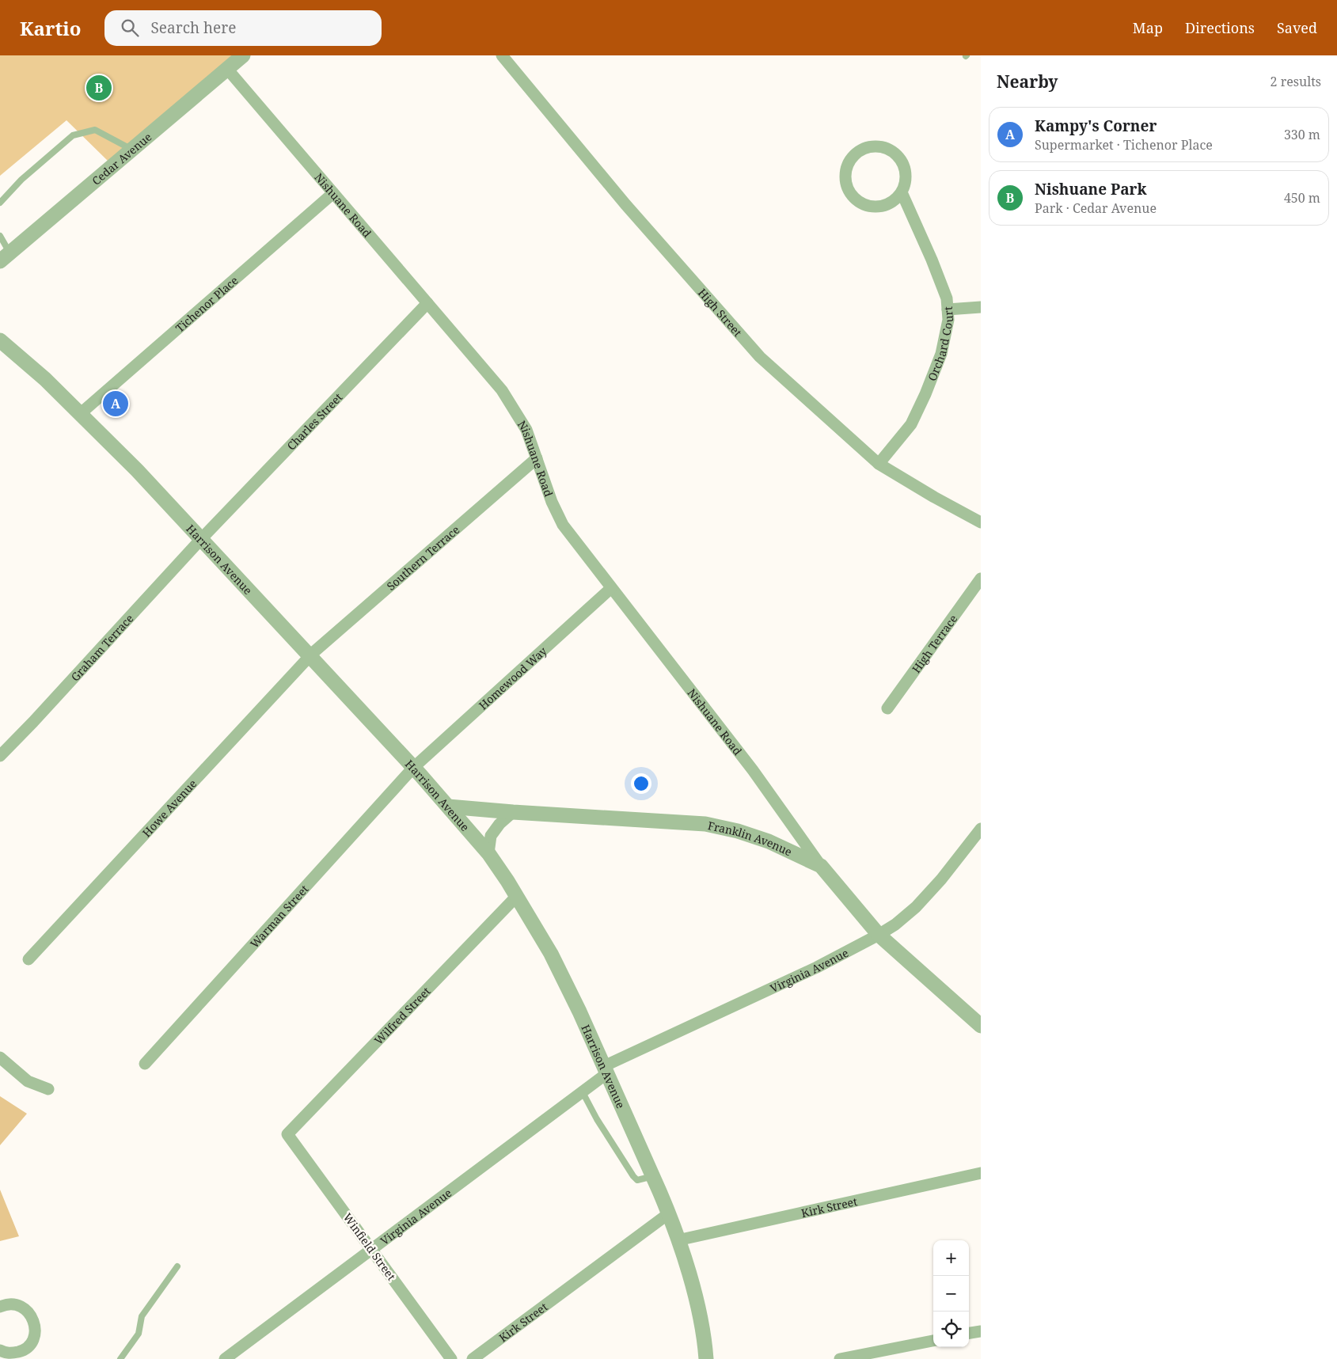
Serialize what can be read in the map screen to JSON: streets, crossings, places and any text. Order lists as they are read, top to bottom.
{
  "streets": {
    "street": [
      "Cedar Avenue",
      "Nishuane Road",
      "Tichenor Place",
      "High Street",
      "Orchard Court",
      "Charles Street",
      "Southern Terrace",
      "Harrison Avenue",
      "High Terrace",
      "Graham Terrace",
      "Homewood Way",
      "Howe Avenue",
      "Franklin Avenue",
      "Warman Street",
      "Virginia Avenue",
      "Wilfred Street",
      "Kirk Street",
      "Winfield Street"
    ]
  },
  "crossings": [
    ["Cedar Avenue", "Nishuane Road"],
    ["Nishuane Road", "Tichenor Place"],
    ["Nishuane Road", "Charles Street"],
    ["Nishuane Road", "Southern Terrace"],
    ["Nishuane Road", "Homewood Way"],
    ["Nishuane Road", "Franklin Avenue"],
    ["Tichenor Place", "Harrison Avenue"],
    ["High Street", "Orchard Court"],
    ["Charles Street", "Harrison Avenue"],
    ["Charles Street", "Graham Terrace"],
    ["Southern Terrace", "Harrison Avenue"],
    ["Southern Terrace", "Howe Avenue"],
    ["Harrison Avenue", "Graham Terrace"],
    ["Harrison Avenue", "Homewood Way"],
    ["Harrison Avenue", "Howe Avenue"],
    ["Harrison Avenue", "Franklin Avenue"],
    ["Harrison Avenue", "Warman Street"],
    ["Harrison Avenue", "Virginia Avenue"],
    ["Harrison Avenue", "Wilfred Street"],
    ["Harrison Avenue", "Kirk Street"],
    ["Homewood Way", "Warman Street"],
    ["Franklin Avenue", "Virginia Avenue"],
    ["Virginia Avenue", "Winfield Street"],
    ["Wilfred Street", "Winfield Street"]
  ],
  "page": {
    "header": "Kartio",
    "search": "Search here",
    "nav": ["Map", "Directions", "Saved"],
    "heading": ["Nearby", "2 results"],
    "pins": ["B", "A"],
    "list": [
      {
        "mark": "A",
        "name": "Kampy's Corner",
        "note": "Supermarket · Tichenor Place",
        "value": "330 m"
      },
      {
        "mark": "B",
        "name": "Nishuane Park",
        "note": "Park · Cedar Avenue",
        "value": "450 m"
      }
    ],
    "map_buttons": ["+", "−"]
  }
}
